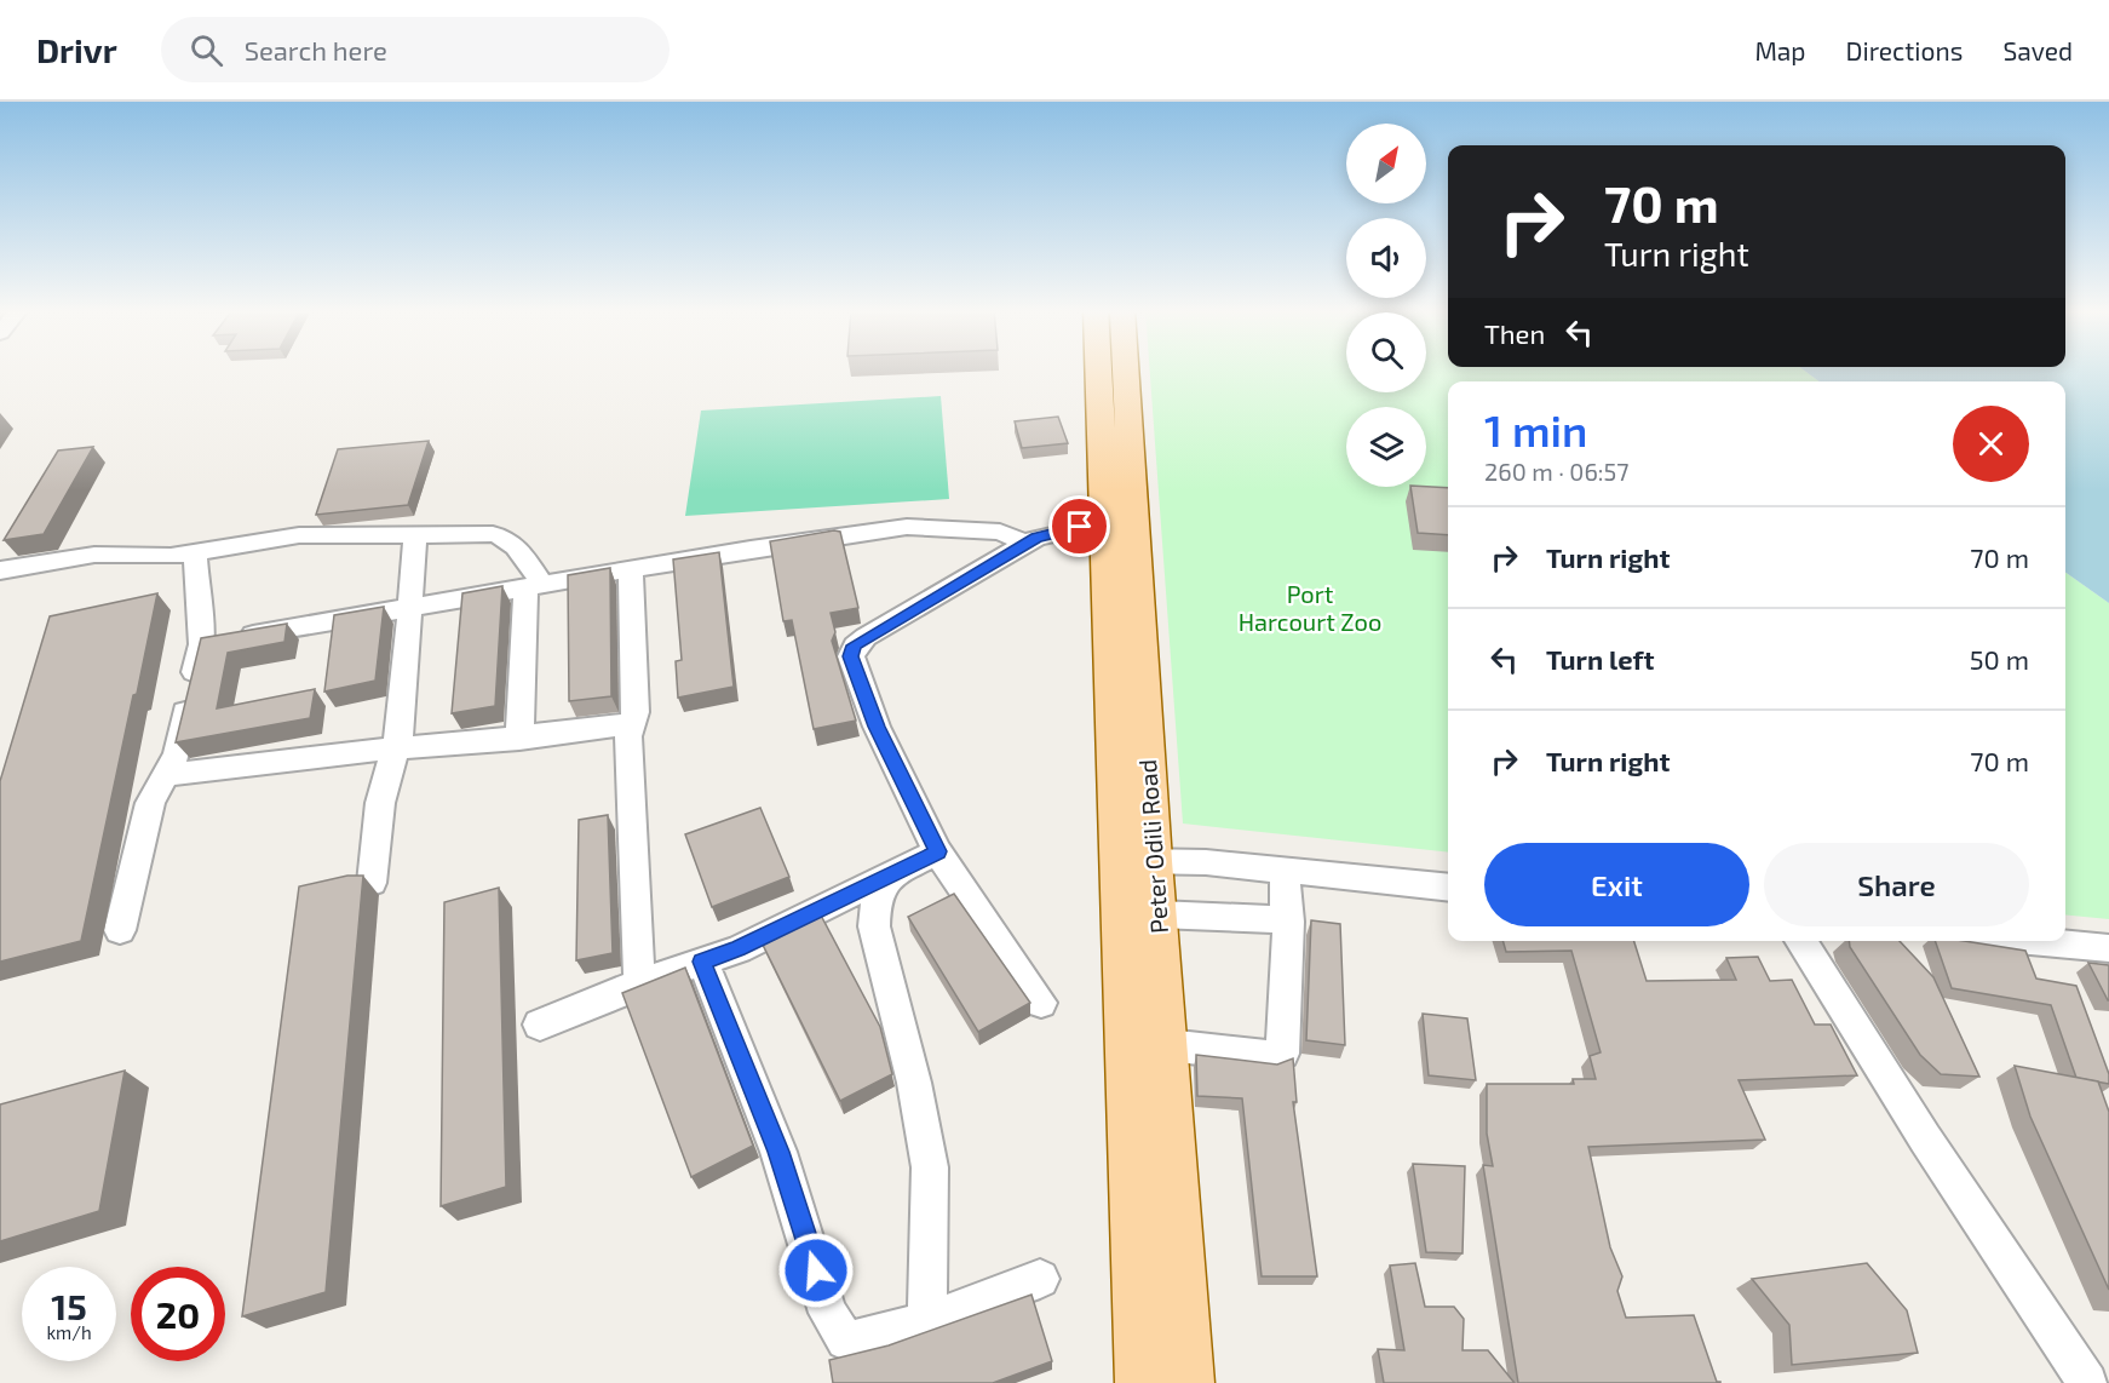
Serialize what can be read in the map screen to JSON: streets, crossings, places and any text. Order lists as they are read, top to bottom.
{
  "streets": {
    "main road": ["Peter Odili Road"]
  },
  "parks": ["Port Harcourt Zoo"],
  "north": "top right",
  "page": {
    "header": "Drivr",
    "search": "Search here",
    "nav": ["Map", "Directions", "Saved"],
    "turn": ["70 m", "Turn right"],
    "then": "Then",
    "heading": ["1 min", "260 m · 06:57"],
    "list": [
      {
        "name": "Turn right",
        "value": "70 m"
      },
      {
        "name": "Turn left",
        "value": "50 m"
      },
      {
        "name": "Turn right",
        "value": "70 m"
      }
    ],
    "buttons": ["Exit", "Share"],
    "speed": "15 km/h",
    "limit": "20"
  }
}
